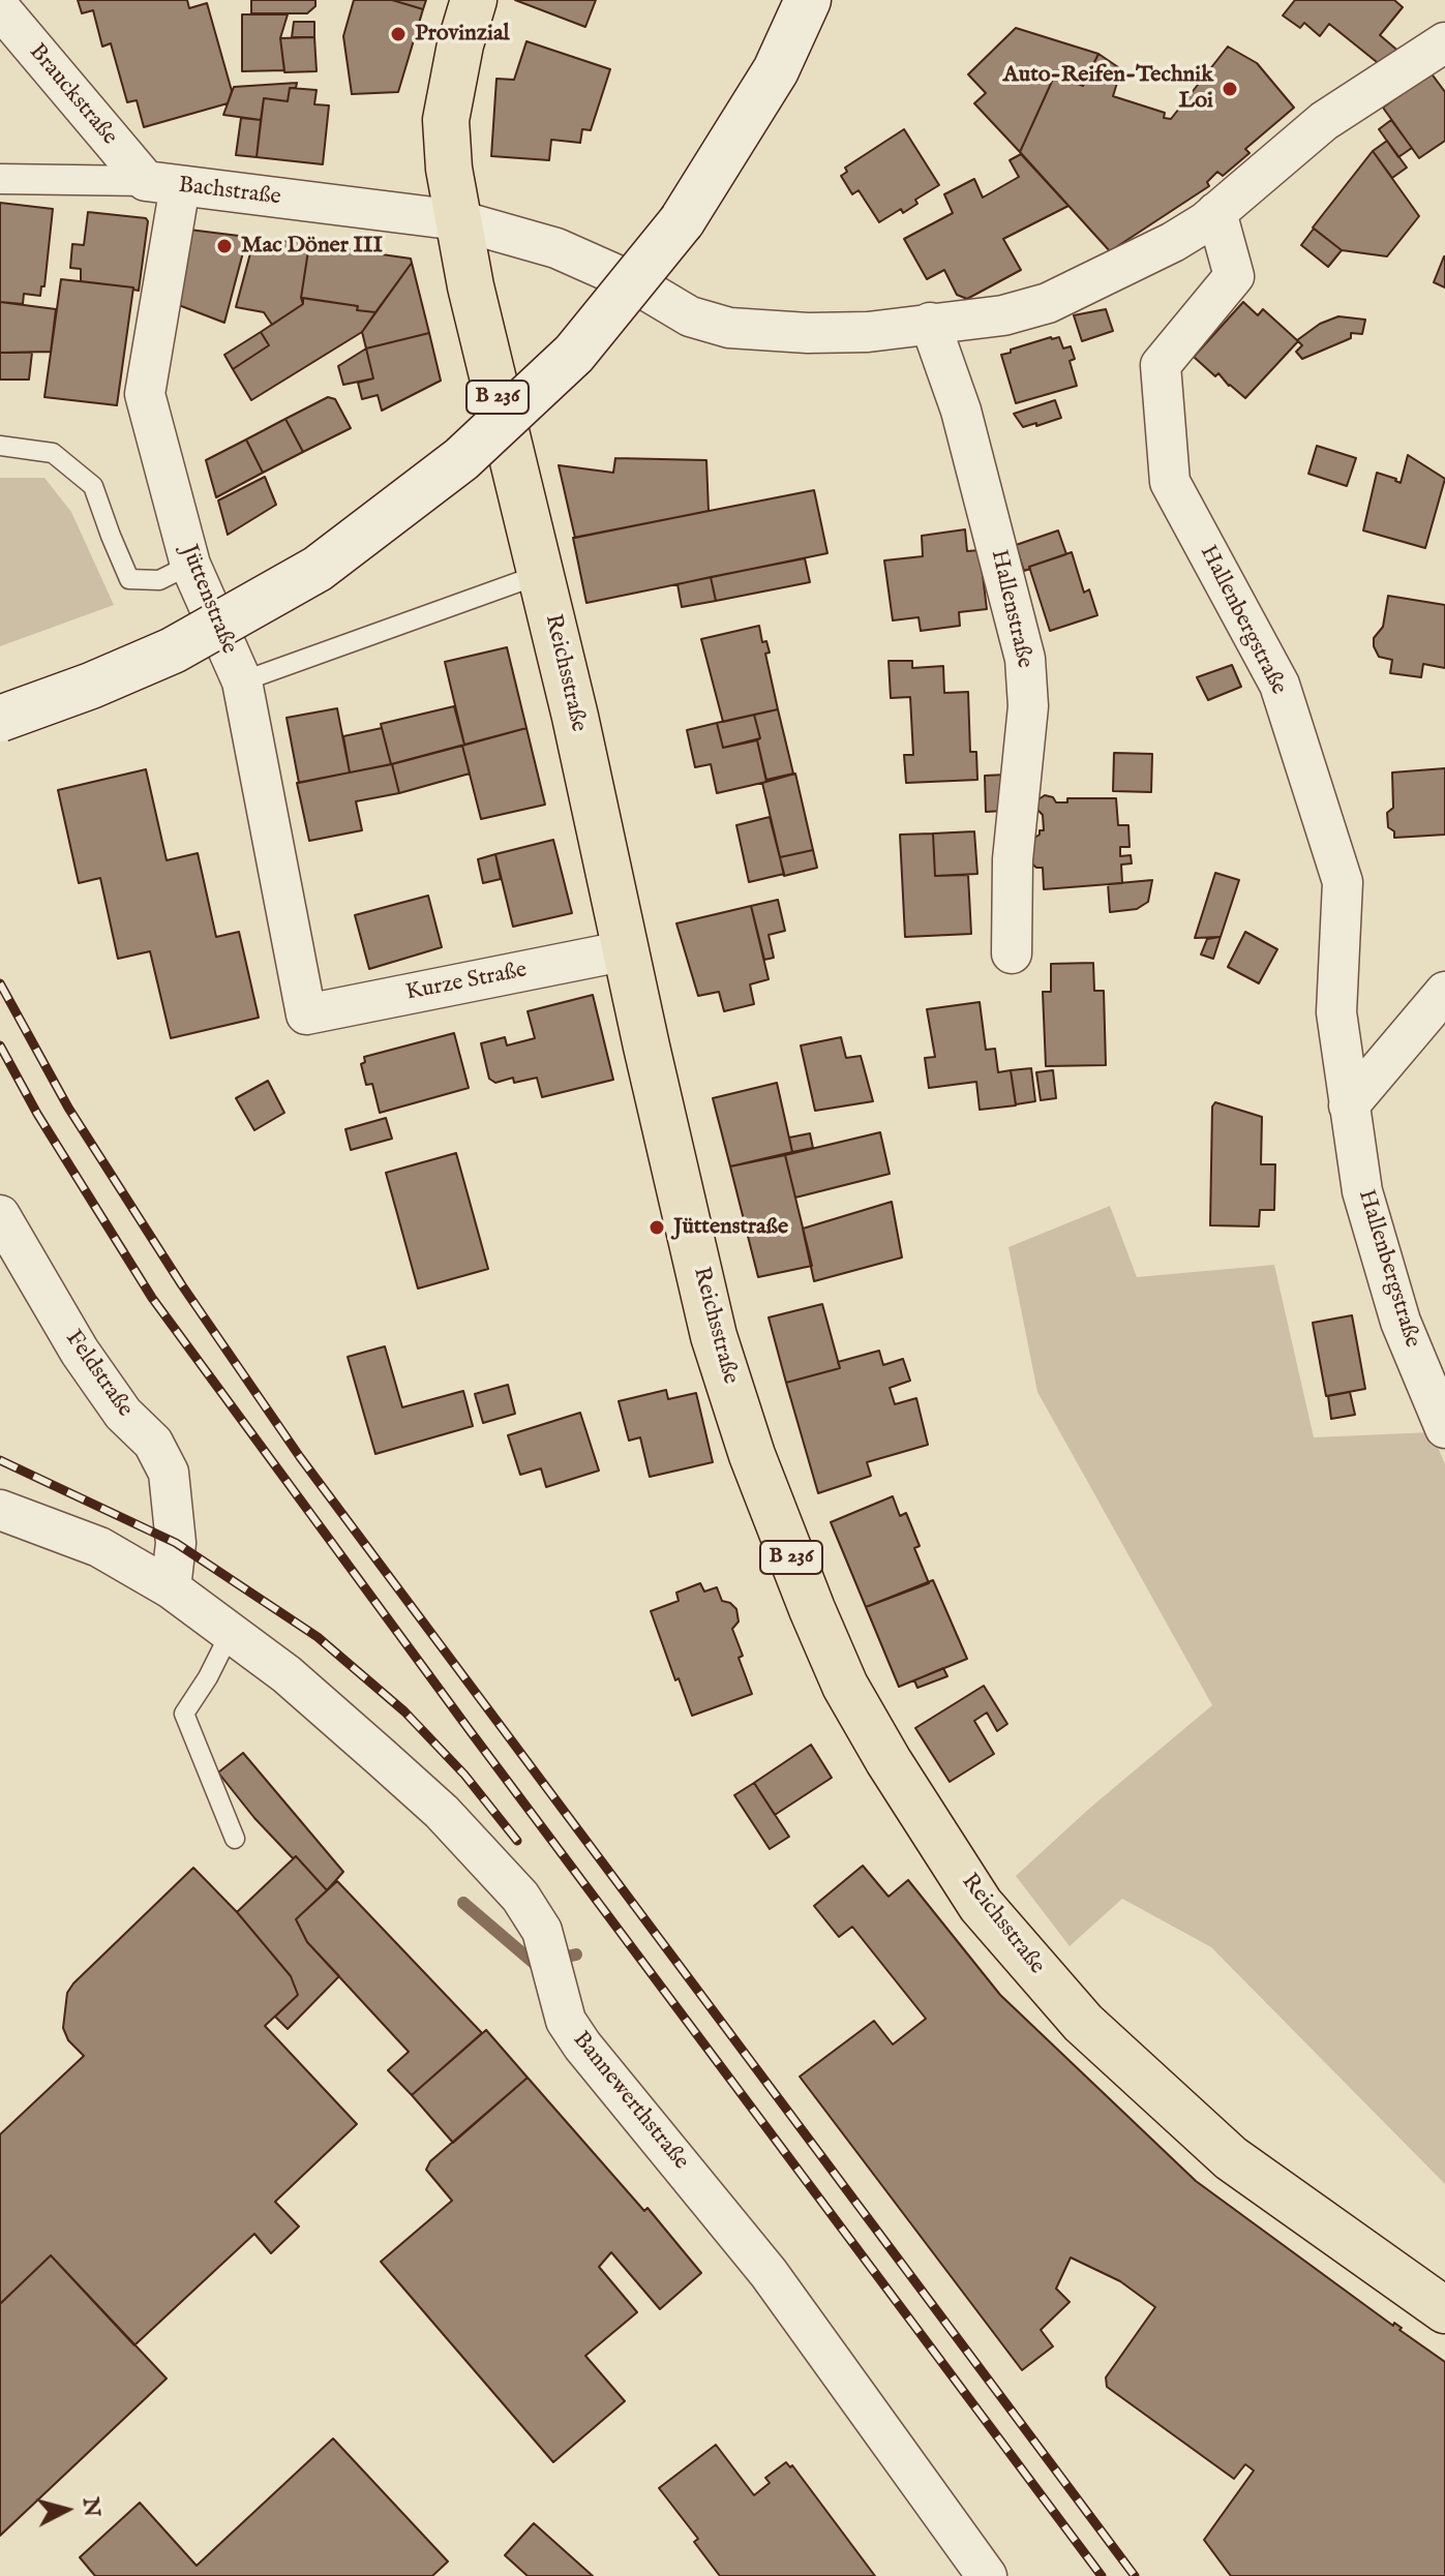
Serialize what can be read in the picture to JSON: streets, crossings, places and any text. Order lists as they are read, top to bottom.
{
  "streets": {
    "main road": ["B 236", "Reichsstraße"],
    "street": [
      "Brauckstraße",
      "Bachstraße",
      "Jüttenstraße",
      "Hallenstraße",
      "Hallenbergstraße",
      "Kurze Straße",
      "Feldstraße",
      "Bannewerthstraße"
    ]
  },
  "crossings": [
    ["Brauckstraße", "Bachstraße"],
    ["Brauckstraße", "Jüttenstraße"],
    ["Bachstraße", "Jüttenstraße"],
    ["Bachstraße", "Reichsstraße"],
    ["Jüttenstraße", "Kurze Straße"],
    ["Reichsstraße", "Kurze Straße"],
    ["Feldstraße", "Bannewerthstraße"]
  ],
  "places": [
    "Provinzial",
    "Auto-Reifen-Technik Loi",
    "Mac Döner III",
    "Jüttenstraße"
  ],
  "north": "right"
}
